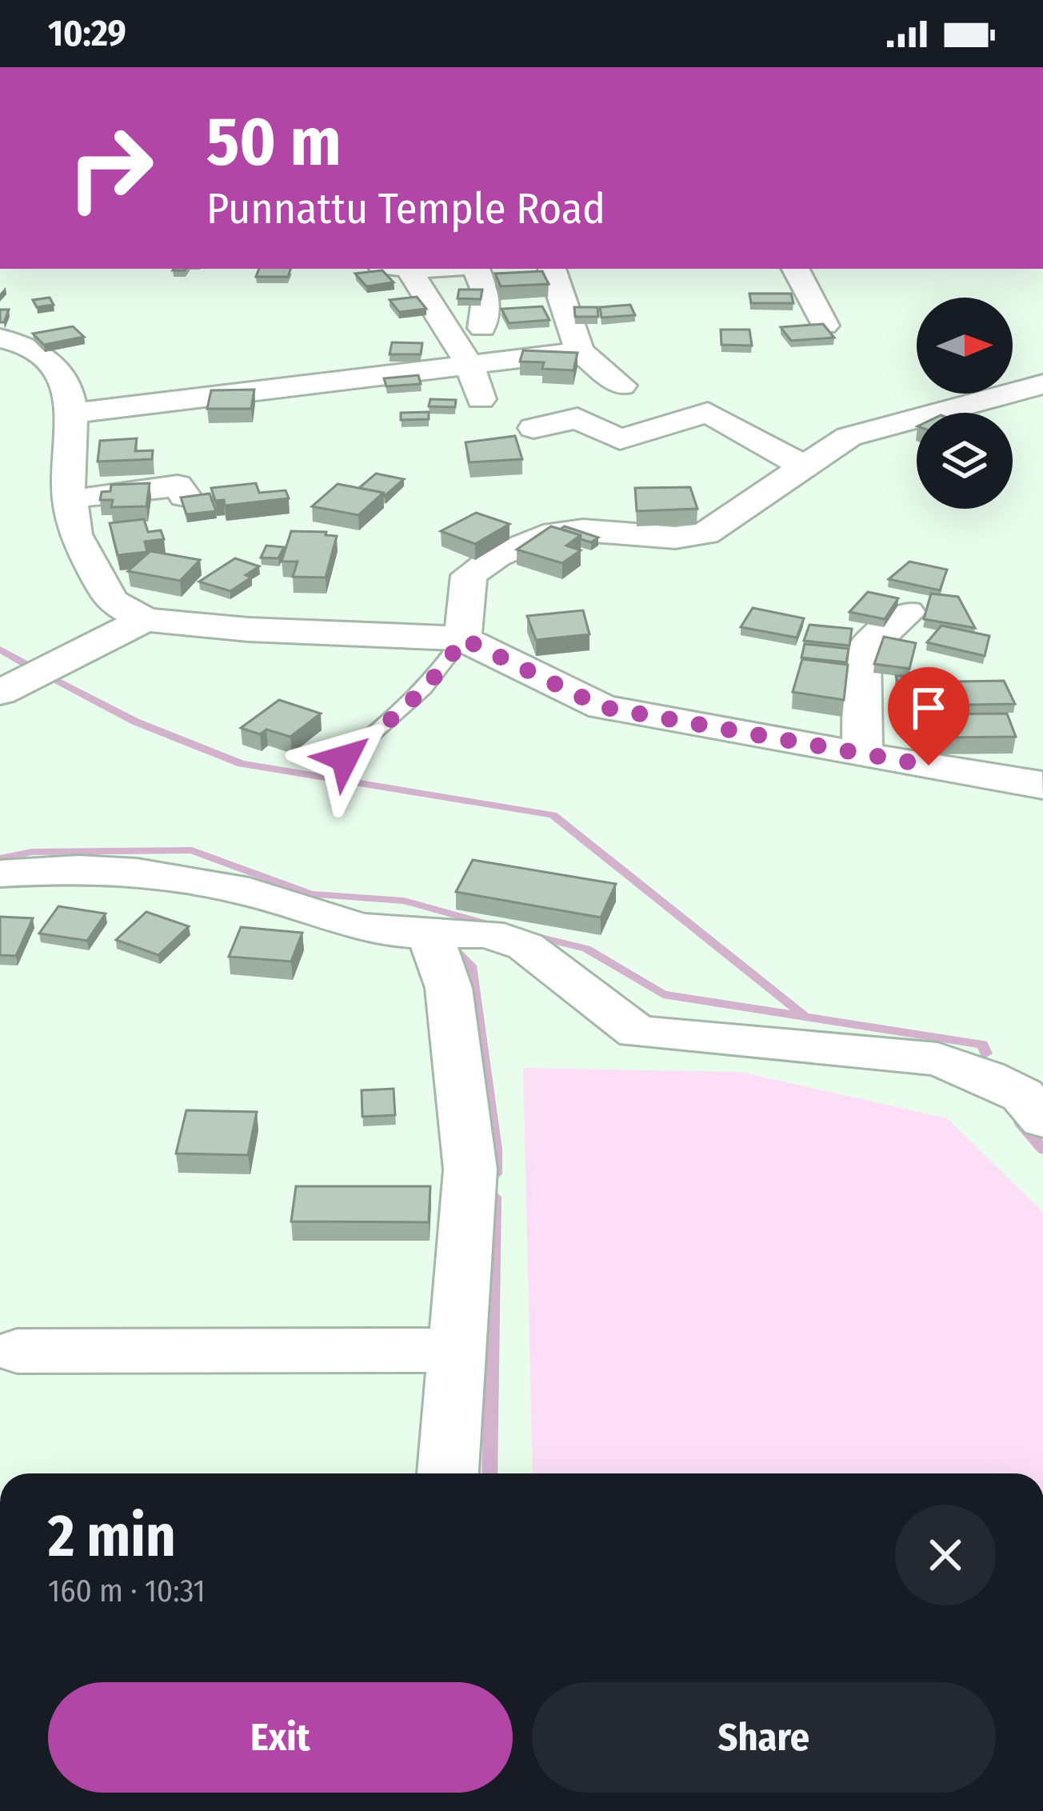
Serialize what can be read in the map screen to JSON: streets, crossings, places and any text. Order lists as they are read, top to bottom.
{
  "north": "right",
  "page": {
    "status": "10:29",
    "turn": ["50 m", "Punnattu Temple Road"],
    "heading": ["2 min", "160 m · 10:31"],
    "buttons": ["Exit", "Share"]
  }
}
